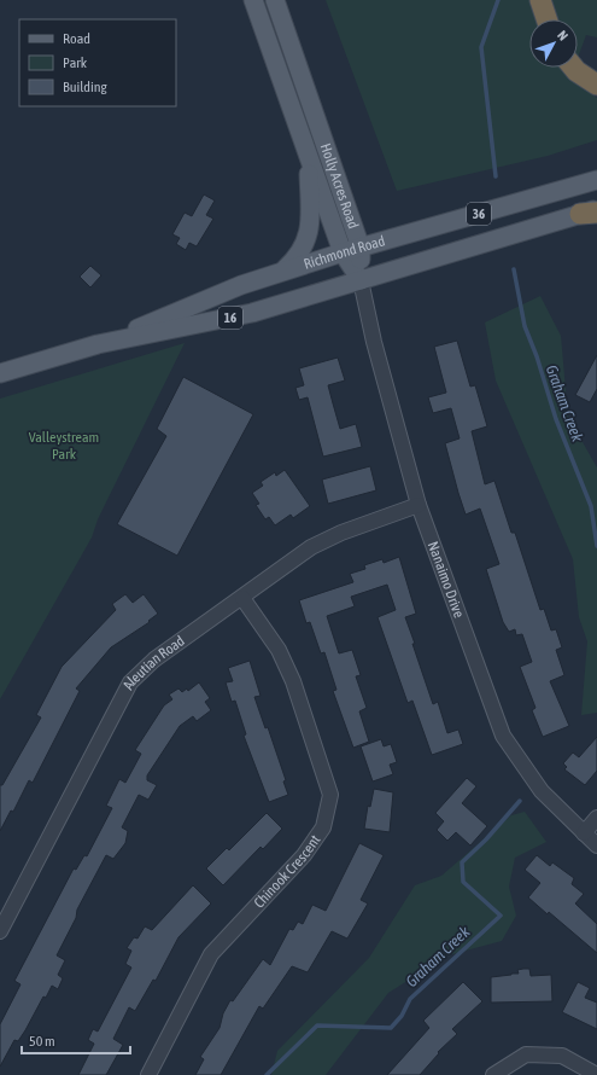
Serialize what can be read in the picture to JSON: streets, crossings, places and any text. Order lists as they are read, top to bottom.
{
  "streets": {
    "main road": [
      "Holly Acres Road",
      "36",
      "Richmond Road",
      "16"
    ],
    "street": ["Nanaimo Drive", "Aleutian Road", "Chinook Crescent"]
  },
  "crossings": [
    ["Holly Acres Road", "Richmond Road"],
    ["Holly Acres Road", "Nanaimo Drive"],
    ["Richmond Road", "Nanaimo Drive"],
    ["Nanaimo Drive", "Aleutian Road"],
    ["Aleutian Road", "Chinook Crescent"]
  ],
  "water": ["Graham Creek"],
  "parks": ["Valleystream Park"],
  "legend": ["Road", "Park", "Building"],
  "scale_bar": "50 m",
  "north": "top right"
}
